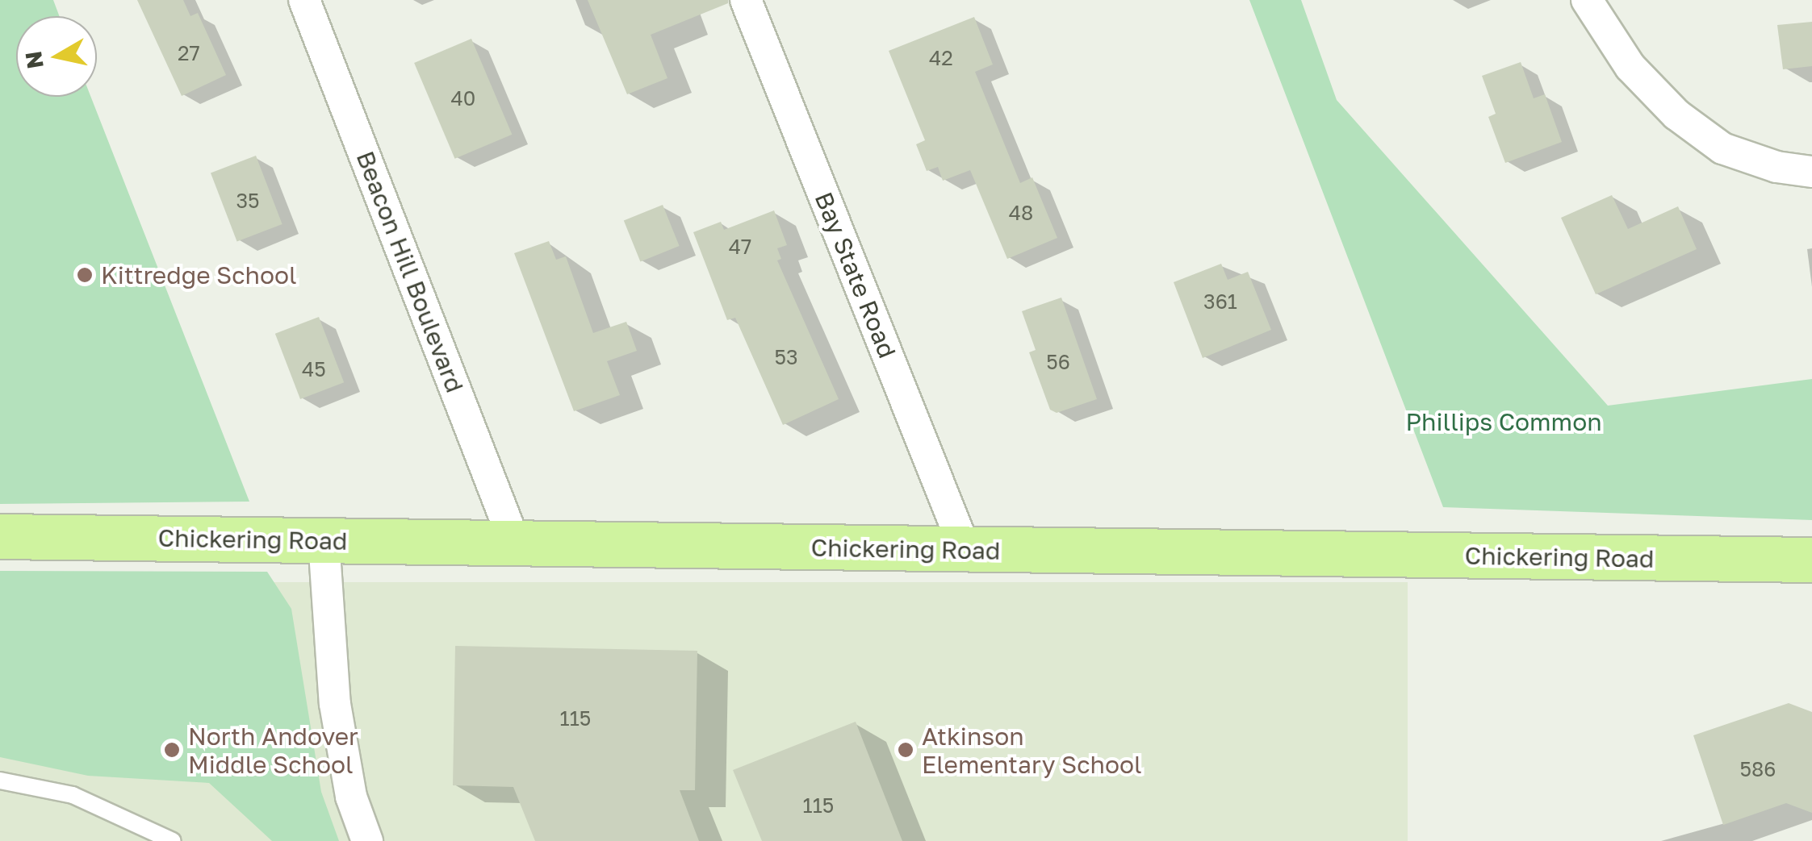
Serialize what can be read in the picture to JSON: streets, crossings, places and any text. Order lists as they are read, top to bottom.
{
  "streets": {
    "main road": ["Chickering Road"],
    "street": ["Beacon Hill Boulevard", "Bay State Road"]
  },
  "crossings": [
    ["Beacon Hill Boulevard", "Chickering Road"],
    ["Bay State Road", "Chickering Road"]
  ],
  "parks": ["Phillips Common"],
  "places": ["Kittredge School", "North Andover Middle School", "Atkinson Elementary School"],
  "house_numbers": [
    "27",
    "42",
    "40",
    "35",
    "48",
    "47",
    "361",
    "53",
    "56",
    "45",
    "115",
    "586",
    "115"
  ],
  "north": "left"
}
